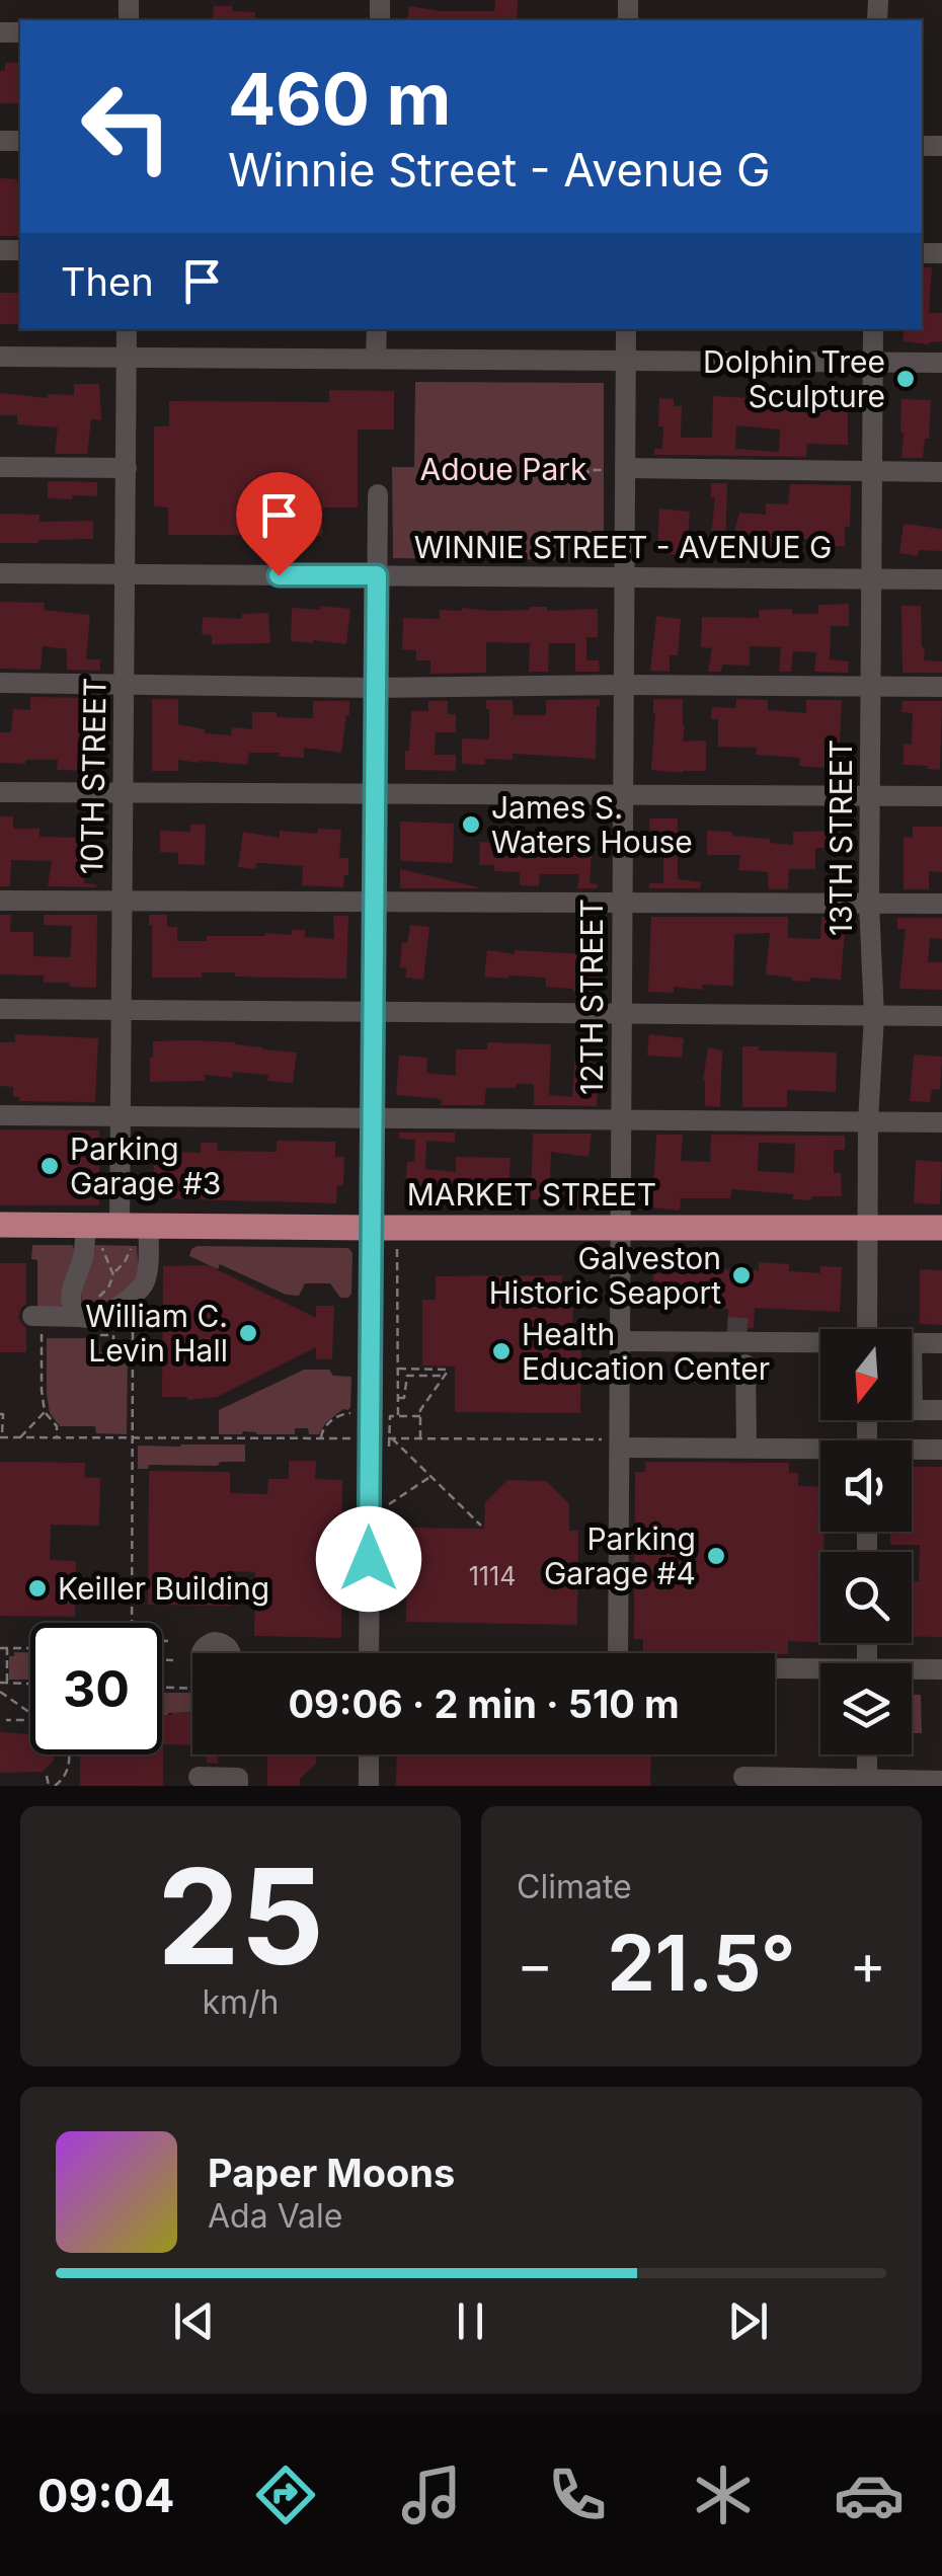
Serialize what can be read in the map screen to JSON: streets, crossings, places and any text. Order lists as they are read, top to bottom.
{
  "streets": {
    "main road": ["MARKET STREET"],
    "street": [
      "WINNIE STREET - AVENUE G",
      "10TH STREET",
      "13TH STREET",
      "12TH STREET"
    ]
  },
  "crossings": [
    ["WINNIE STREET - AVENUE G", "10TH STREET"],
    ["WINNIE STREET - AVENUE G", "13TH STREET"],
    ["WINNIE STREET - AVENUE G", "12TH STREET"],
    ["10TH STREET", "MARKET STREET"],
    ["13TH STREET", "MARKET STREET"],
    ["12TH STREET", "MARKET STREET"]
  ],
  "parks": ["Adoue Park"],
  "places": [
    "Dolphin Tree Sculpture",
    "James S. Waters House",
    "Parking Garage #3",
    "Galveston Historic Seaport",
    "William C. Levin Hall",
    "Health Education Center",
    "Parking Garage #4",
    "Keiller Building"
  ],
  "house_numbers": ["1114"],
  "north": "bottom",
  "page": {
    "turn": ["460 m", "Winnie Street - Avenue G"],
    "then": "Then",
    "limit": "30",
    "trip": "09:06 · 2 min · 510 m",
    "tile": [
      ["25", "km/h"],
      "Climate"
    ],
    "heat": ["−", "21.5°", "+"],
    "song": ["Paper Moons", "Ada Vale"],
    "tabs": "09:04"
  }
}
